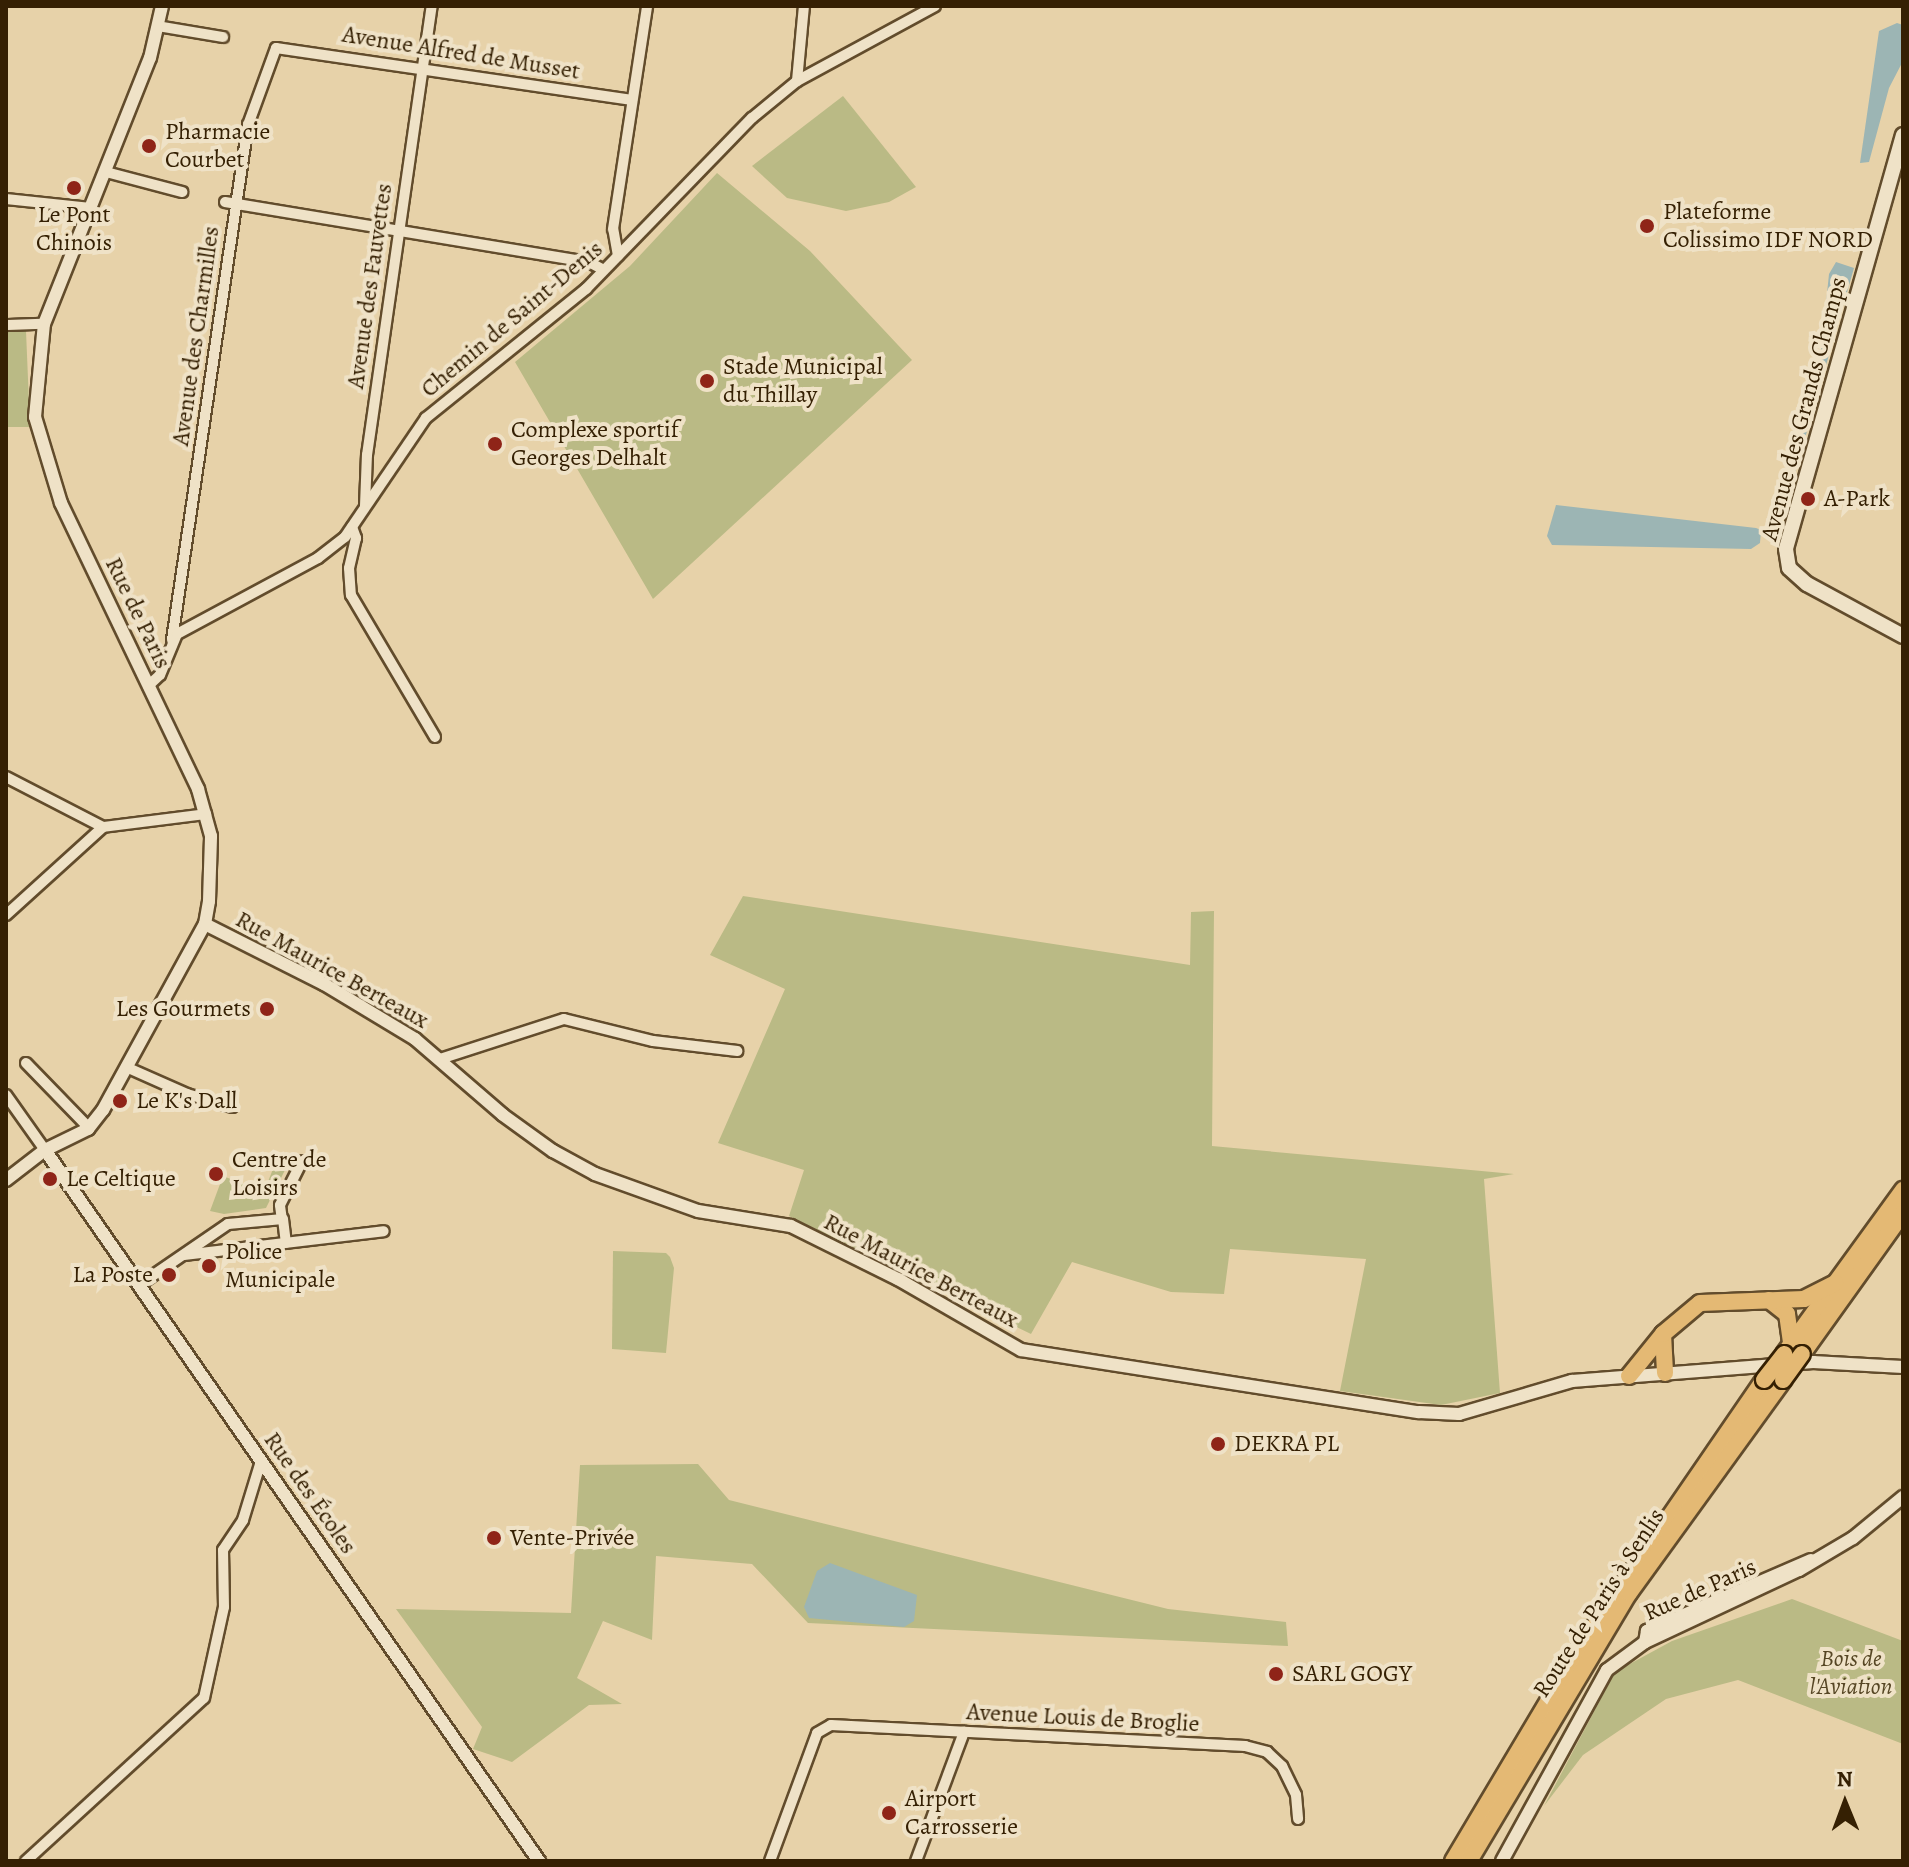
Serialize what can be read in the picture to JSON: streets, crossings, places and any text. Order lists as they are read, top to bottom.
{
  "streets": {
    "main road": ["Avenue des Grands Champs", "Route de Paris à Senlis"],
    "street": [
      "Avenue Alfred de Musset",
      "Avenue des Fauvettes",
      "Chemin de Saint-Denis",
      "Avenue des Charmilles",
      "Rue de Paris",
      "Rue Maurice Berteaux",
      "Rue des Écoles",
      "Avenue Louis de Broglie"
    ]
  },
  "crossings": [
    ["Avenue Alfred de Musset", "Avenue des Fauvettes"],
    ["Avenue Alfred de Musset", "Avenue des Charmilles"],
    ["Avenue des Fauvettes", "Chemin de Saint-Denis"],
    ["Chemin de Saint-Denis", "Avenue des Charmilles"],
    ["Rue de Paris", "Rue Maurice Berteaux"],
    ["Rue Maurice Berteaux", "Route de Paris à Senlis"]
  ],
  "parks": ["Bois de l'Aviation"],
  "places": [
    "Pharmacie Courbet",
    "Le Pont Chinois",
    "Plateforme Colissimo IDF NORD",
    "Stade Municipal du Thillay",
    "Complexe sportif Georges Delhalt",
    "A-Park",
    "Les Gourmets",
    "Le K's Dall",
    "Centre de Loisirs",
    "Le Celtique",
    "Police Municipale",
    "La Poste",
    "DEKRA PL",
    "Vente-Privée",
    "SARL GOGY",
    "Airport Carrosserie"
  ],
  "north": "top"
}
